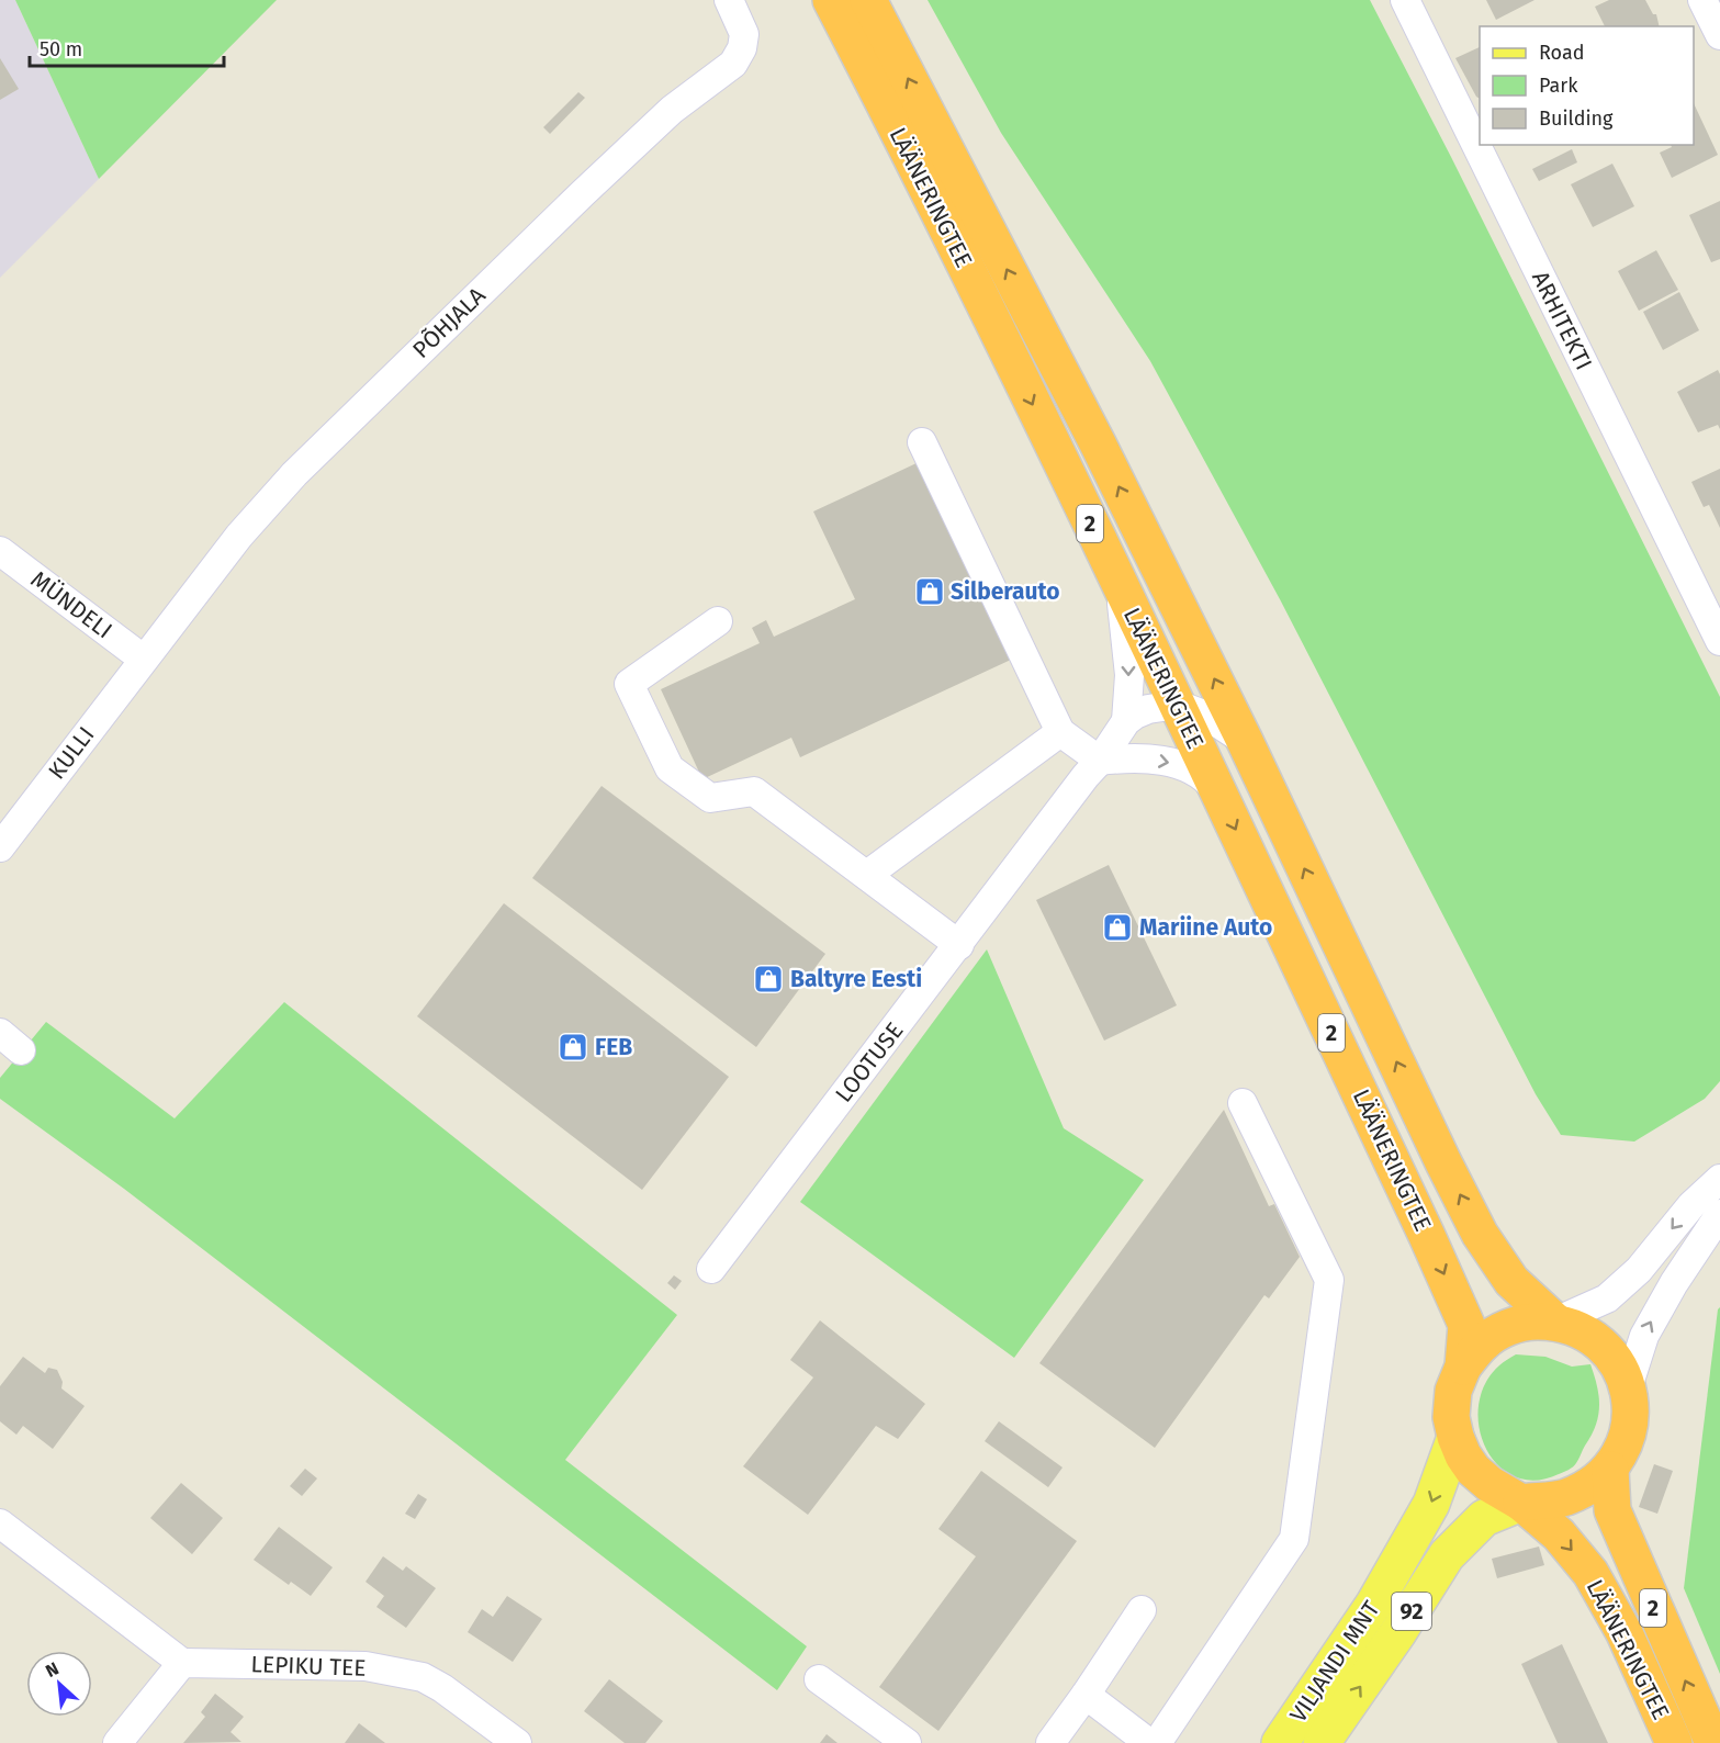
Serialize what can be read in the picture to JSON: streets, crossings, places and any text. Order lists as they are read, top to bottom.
{
  "streets": {
    "highway": ["LÄÄNERINGTEE", "2"],
    "main road": ["92", "VILJANDI MNT"],
    "street": [
      "ARHITEKTI",
      "PÕHJALA",
      "MÜNDELI",
      "KULLI",
      "LOOTUSE",
      "LEPIKU TEE"
    ]
  },
  "crossings": [
    ["LÄÄNERINGTEE", "LOOTUSE"],
    ["LÄÄNERINGTEE", "VILJANDI MNT"],
    ["PÕHJALA", "MÜNDELI"],
    ["PÕHJALA", "KULLI"],
    ["MÜNDELI", "KULLI"]
  ],
  "places": {
    "shop": [
      "Silberauto",
      "Mariine Auto",
      "Baltyre Eesti",
      "FEB"
    ]
  },
  "legend": ["Road", "Park", "Building"],
  "scale_bar": "50 m",
  "north": "top left"
}
